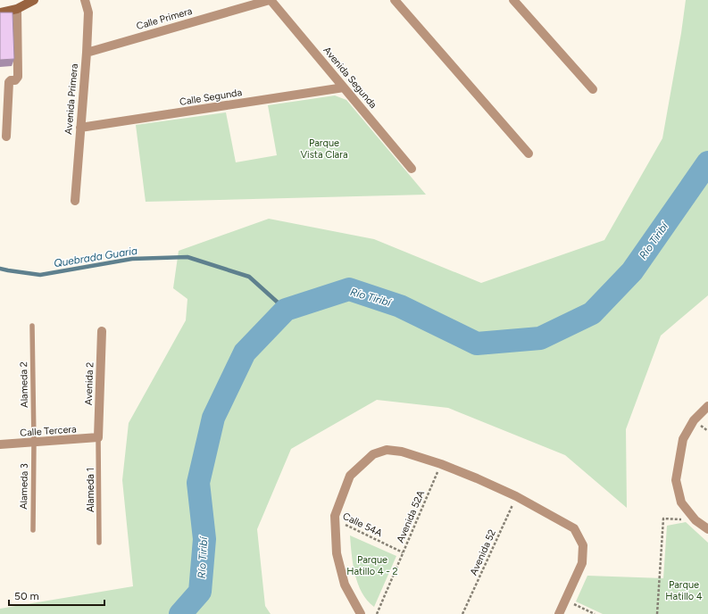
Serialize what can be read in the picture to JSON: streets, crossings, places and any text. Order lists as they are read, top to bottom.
{
  "streets": {
    "street": [
      "Calle Primera",
      "Avenida Segunda",
      "Calle Segunda",
      "Avenida Primera",
      "Avenida 2",
      "Calle Tercera"
    ],
    "lane": ["Alameda 2", "Alameda 3", "Alameda 1"],
    "path": ["Avenida 52A", "Calle 54A", "Avenida 52"]
  },
  "crossings": [
    ["Calle Primera", "Avenida Segunda"],
    ["Calle Primera", "Avenida Primera"],
    ["Avenida Segunda", "Calle Segunda"],
    ["Calle Segunda", "Avenida Primera"],
    ["Avenida 2", "Calle Tercera"],
    ["Avenida 2", "Alameda 1"],
    ["Alameda 2", "Calle Tercera"],
    ["Alameda 2", "Alameda 3"],
    ["Calle Tercera", "Alameda 3"],
    ["Calle Tercera", "Alameda 1"],
    ["Avenida 52A", "Calle 54A"]
  ],
  "water": ["Río Tiribí", "Quebrada Guaria"],
  "parks": ["Parque Vista Clara", "Parque Hatillo 4 - 2", "Parque Hatillo 4"],
  "scale_bar": "50 m"
}
